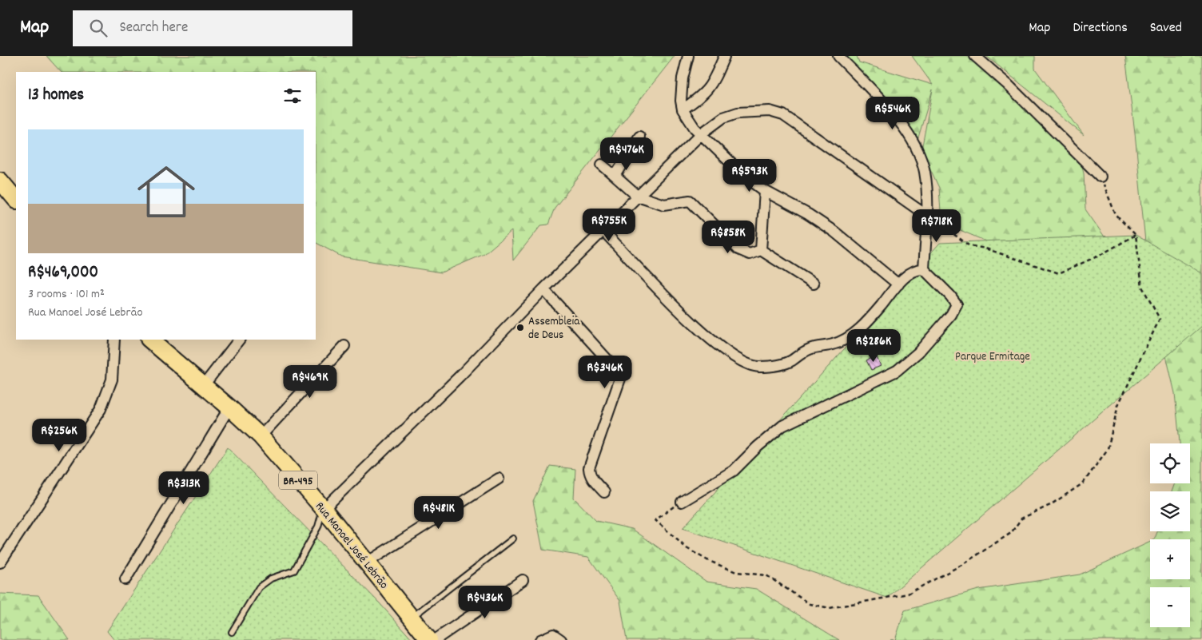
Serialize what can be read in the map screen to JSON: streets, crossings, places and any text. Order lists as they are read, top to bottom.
{
  "streets": {
    "main road": ["BR-495", "Rua Manoel José Lebrão"]
  },
  "parks": ["Parque Ermitage"],
  "places": ["Assembleia de Deus"],
  "page": {
    "header": "Map",
    "search": "Search here",
    "nav": ["Map", "Directions", "Saved"],
    "heading": "13 homes",
    "price": [
      "R$546K",
      "R$476K",
      "R$593K",
      "R$755K",
      "R$718K",
      "R$858K",
      "R$286K",
      "R$346K",
      "R$469K",
      "R$256K",
      "R$313K",
      "R$481K",
      "R$436K"
    ],
    "list": [
      {
        "name": "R$469,000",
        "note": "3 rooms · 101 m² · Rua Manoel José Lebrão"
      }
    ],
    "map_buttons": ["+", "−"]
  }
}
